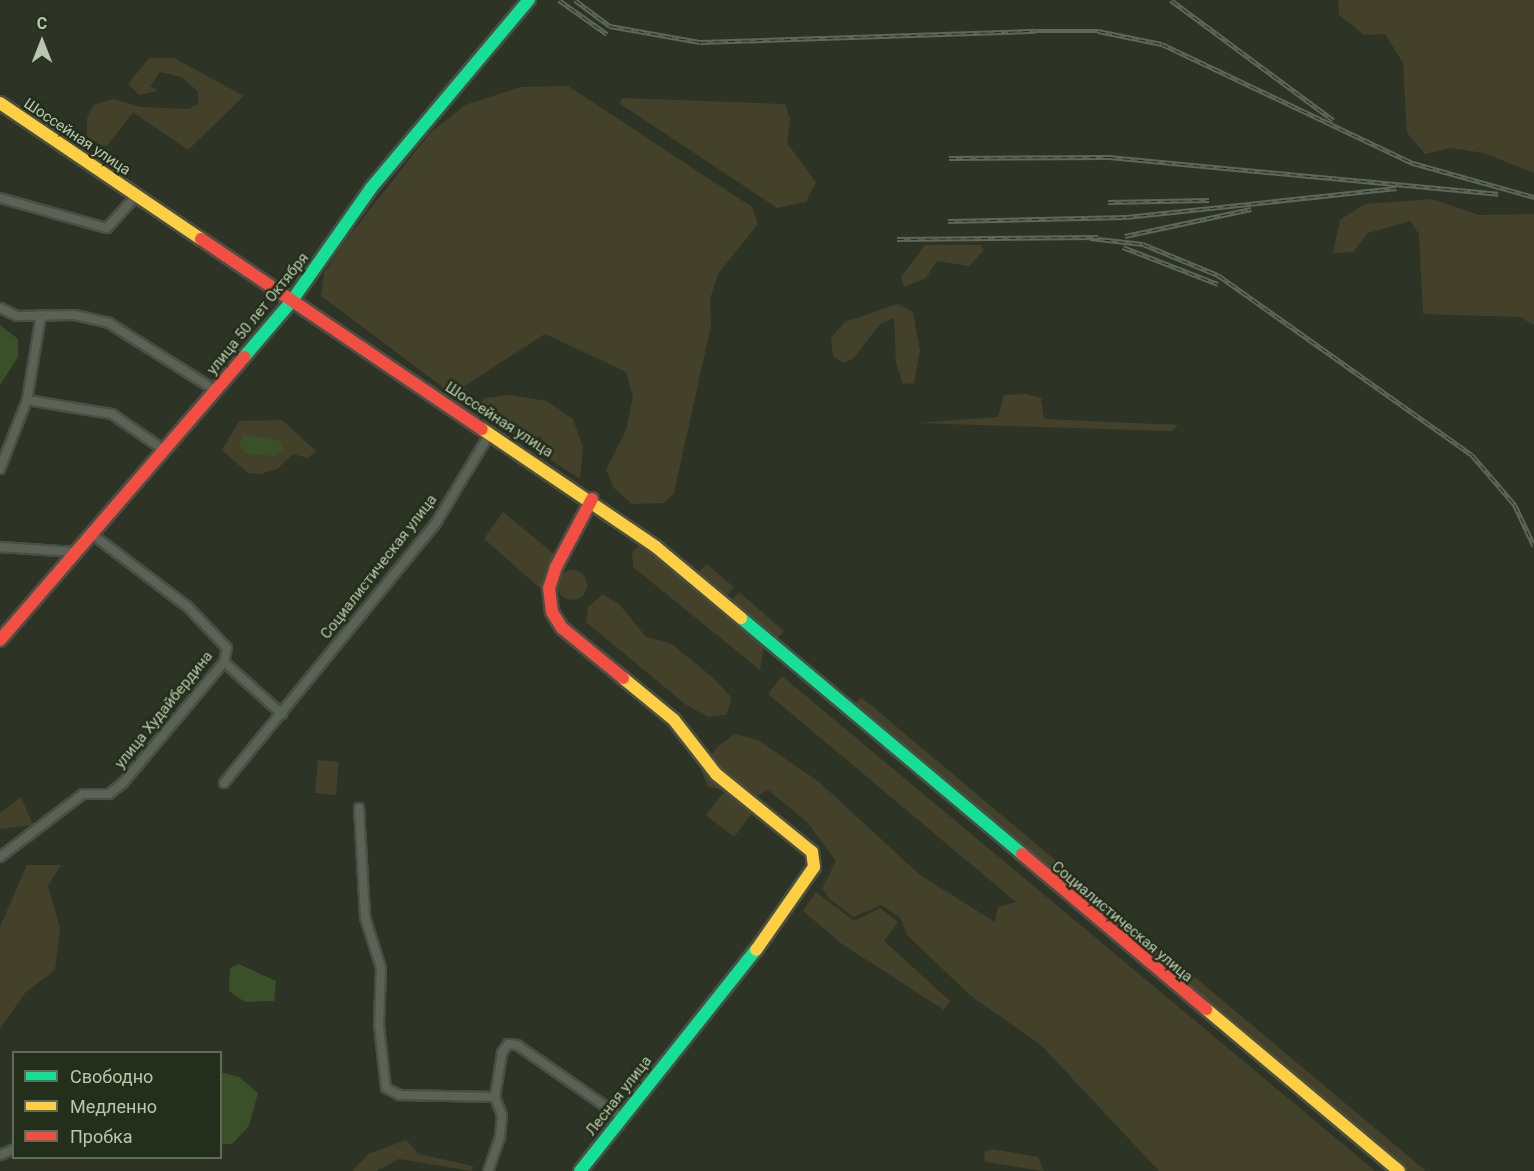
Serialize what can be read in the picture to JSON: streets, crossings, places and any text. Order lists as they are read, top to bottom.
{
  "streets": {
    "street": [
      "Шоссейная улица",
      "улица 50 лет Октября",
      "Социалистическая улица",
      "улица Худайбердина",
      "Лесная улица"
    ]
  },
  "crossings": [
    ["Шоссейная улица", "улица 50 лет Октября"],
    ["Шоссейная улица", "Социалистическая улица"],
    ["Шоссейная улица", "Лесная улица"],
    ["улица 50 лет Октября", "улица Худайбердина"]
  ],
  "legend": ["Свободно", "Медленно", "Пробка"],
  "north": "top"
}
